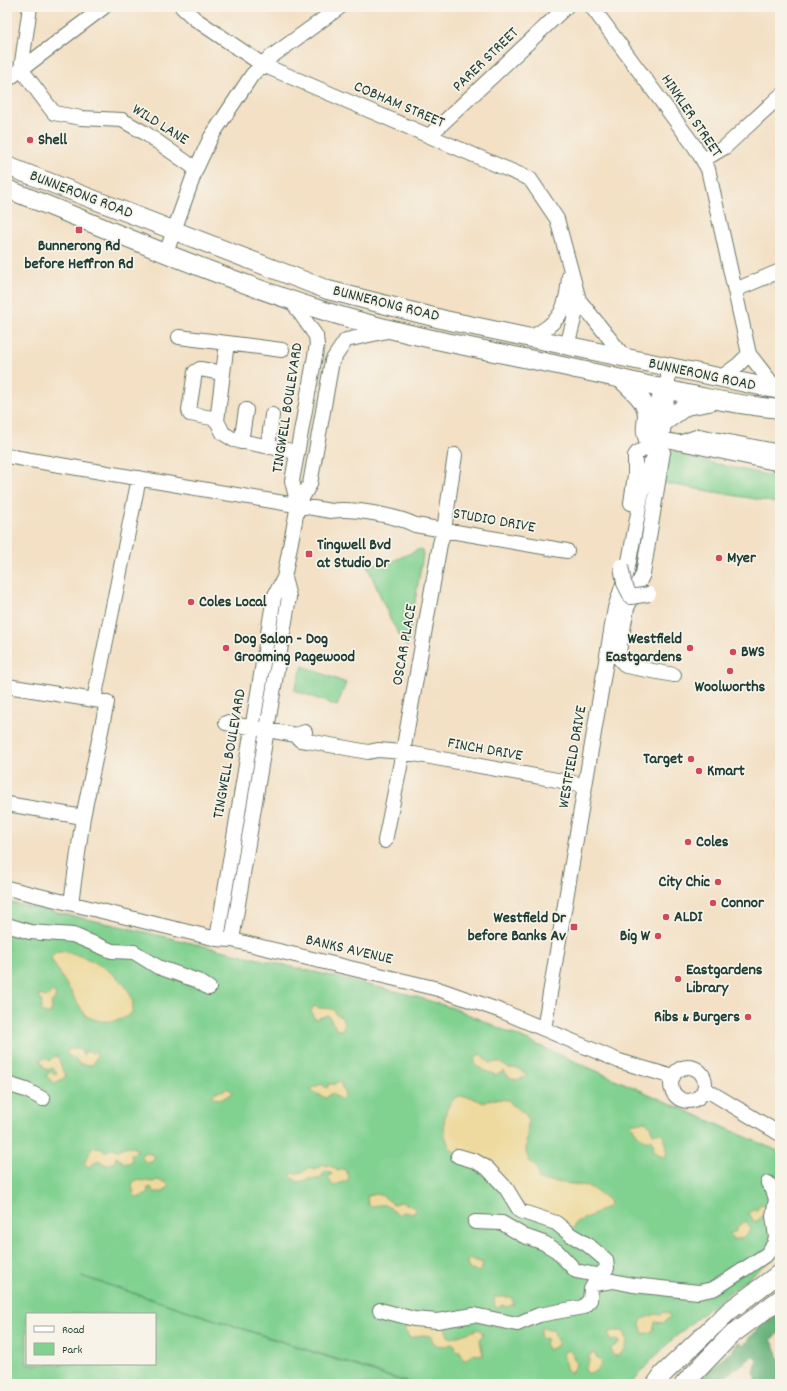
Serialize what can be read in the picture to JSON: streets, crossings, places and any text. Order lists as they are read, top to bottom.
{
  "streets": {
    "main road": ["BUNNERONG ROAD"],
    "street": [
      "PARER STREET",
      "COBHAM STREET",
      "HINKLER STREET",
      "WILD LANE",
      "TINGWELL BOULEVARD",
      "STUDIO DRIVE",
      "OSCAR PLACE",
      "FINCH DRIVE",
      "WESTFIELD DRIVE",
      "BANKS AVENUE"
    ]
  },
  "crossings": [
    ["PARER STREET", "COBHAM STREET"],
    ["COBHAM STREET", "BUNNERONG ROAD"],
    ["HINKLER STREET", "BUNNERONG ROAD"],
    ["BUNNERONG ROAD", "TINGWELL BOULEVARD"],
    ["BUNNERONG ROAD", "WESTFIELD DRIVE"],
    ["TINGWELL BOULEVARD", "STUDIO DRIVE"],
    ["TINGWELL BOULEVARD", "FINCH DRIVE"],
    ["TINGWELL BOULEVARD", "BANKS AVENUE"],
    ["STUDIO DRIVE", "OSCAR PLACE"],
    ["OSCAR PLACE", "FINCH DRIVE"],
    ["FINCH DRIVE", "WESTFIELD DRIVE"],
    ["WESTFIELD DRIVE", "BANKS AVENUE"]
  ],
  "places": {
    "other": [
      "Shell",
      "Myer",
      "Coles Local",
      "Dog Salon - Dog Grooming Pagewood",
      "Westfield Eastgardens",
      "BWS",
      "Woolworths",
      "Target",
      "Kmart",
      "Coles",
      "City Chic",
      "Connor",
      "ALDI",
      "Big W",
      "Eastgardens Library",
      "Ribs & Burgers"
    ],
    "transit": ["Bunnerong Rd before Heffron Rd", "Tingwell Bvd at Studio Dr", "Westfield Dr before Banks Av"]
  },
  "legend": ["Road", "Park"]
}
